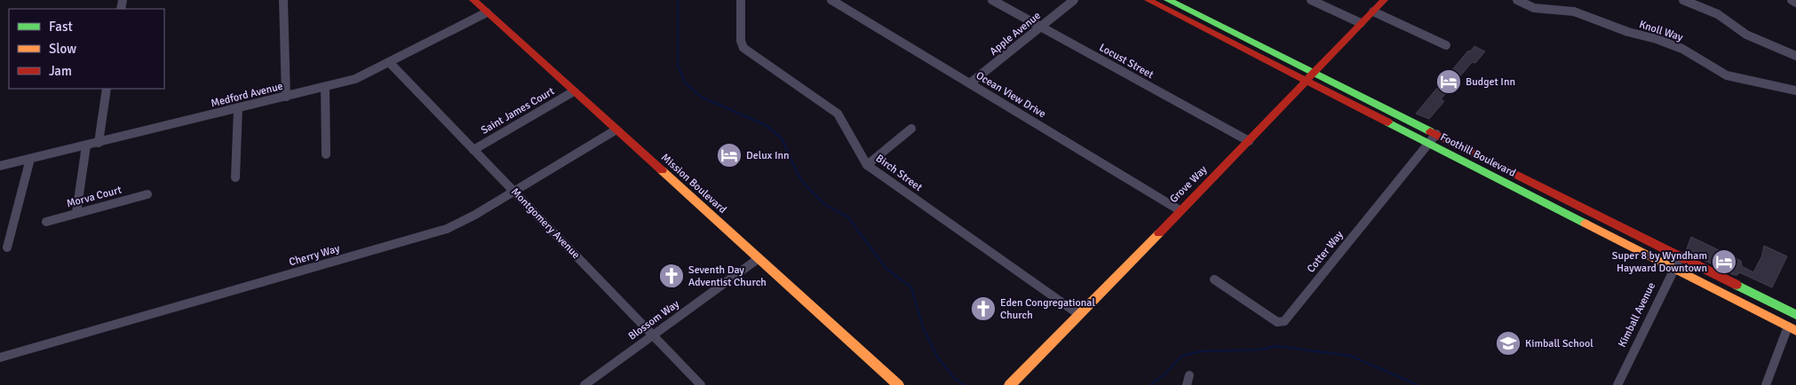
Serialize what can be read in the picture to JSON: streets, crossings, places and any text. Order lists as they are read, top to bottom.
{
  "streets": {
    "main road": ["Foothill Boulevard", "Mission Boulevard", "Grove Way"],
    "street": [
      "Knoll Way",
      "Apple Avenue",
      "Locust Street",
      "Medford Avenue",
      "Ocean View Drive",
      "Saint James Court",
      "Birch Street",
      "Morva Court",
      "Montgomery Avenue",
      "Cotter Way",
      "Cherry Way",
      "Kimball Avenue",
      "Blossom Way"
    ]
  },
  "crossings": [
    ["Apple Avenue", "Locust Street"],
    ["Apple Avenue", "Ocean View Drive"],
    ["Locust Street", "Grove Way"],
    ["Medford Avenue", "Mission Boulevard"],
    ["Medford Avenue", "Montgomery Avenue"],
    ["Ocean View Drive", "Grove Way"],
    ["Saint James Court", "Mission Boulevard"],
    ["Saint James Court", "Montgomery Avenue"],
    ["Foothill Boulevard", "Grove Way"],
    ["Foothill Boulevard", "Cotter Way"],
    ["Foothill Boulevard", "Kimball Avenue"],
    ["Birch Street", "Grove Way"],
    ["Mission Boulevard", "Cherry Way"],
    ["Mission Boulevard", "Blossom Way"],
    ["Montgomery Avenue", "Cherry Way"],
    ["Montgomery Avenue", "Blossom Way"]
  ],
  "places": {
    "hotel": ["Budget Inn", "Delux Inn", "Super 8 by Wyndham Hayward Downtown"],
    "church": ["Seventh Day Adventist Church", "Eden Congregational Church"],
    "school or university": ["Kimball School"]
  },
  "legend": ["Fast", "Slow", "Jam"]
}
